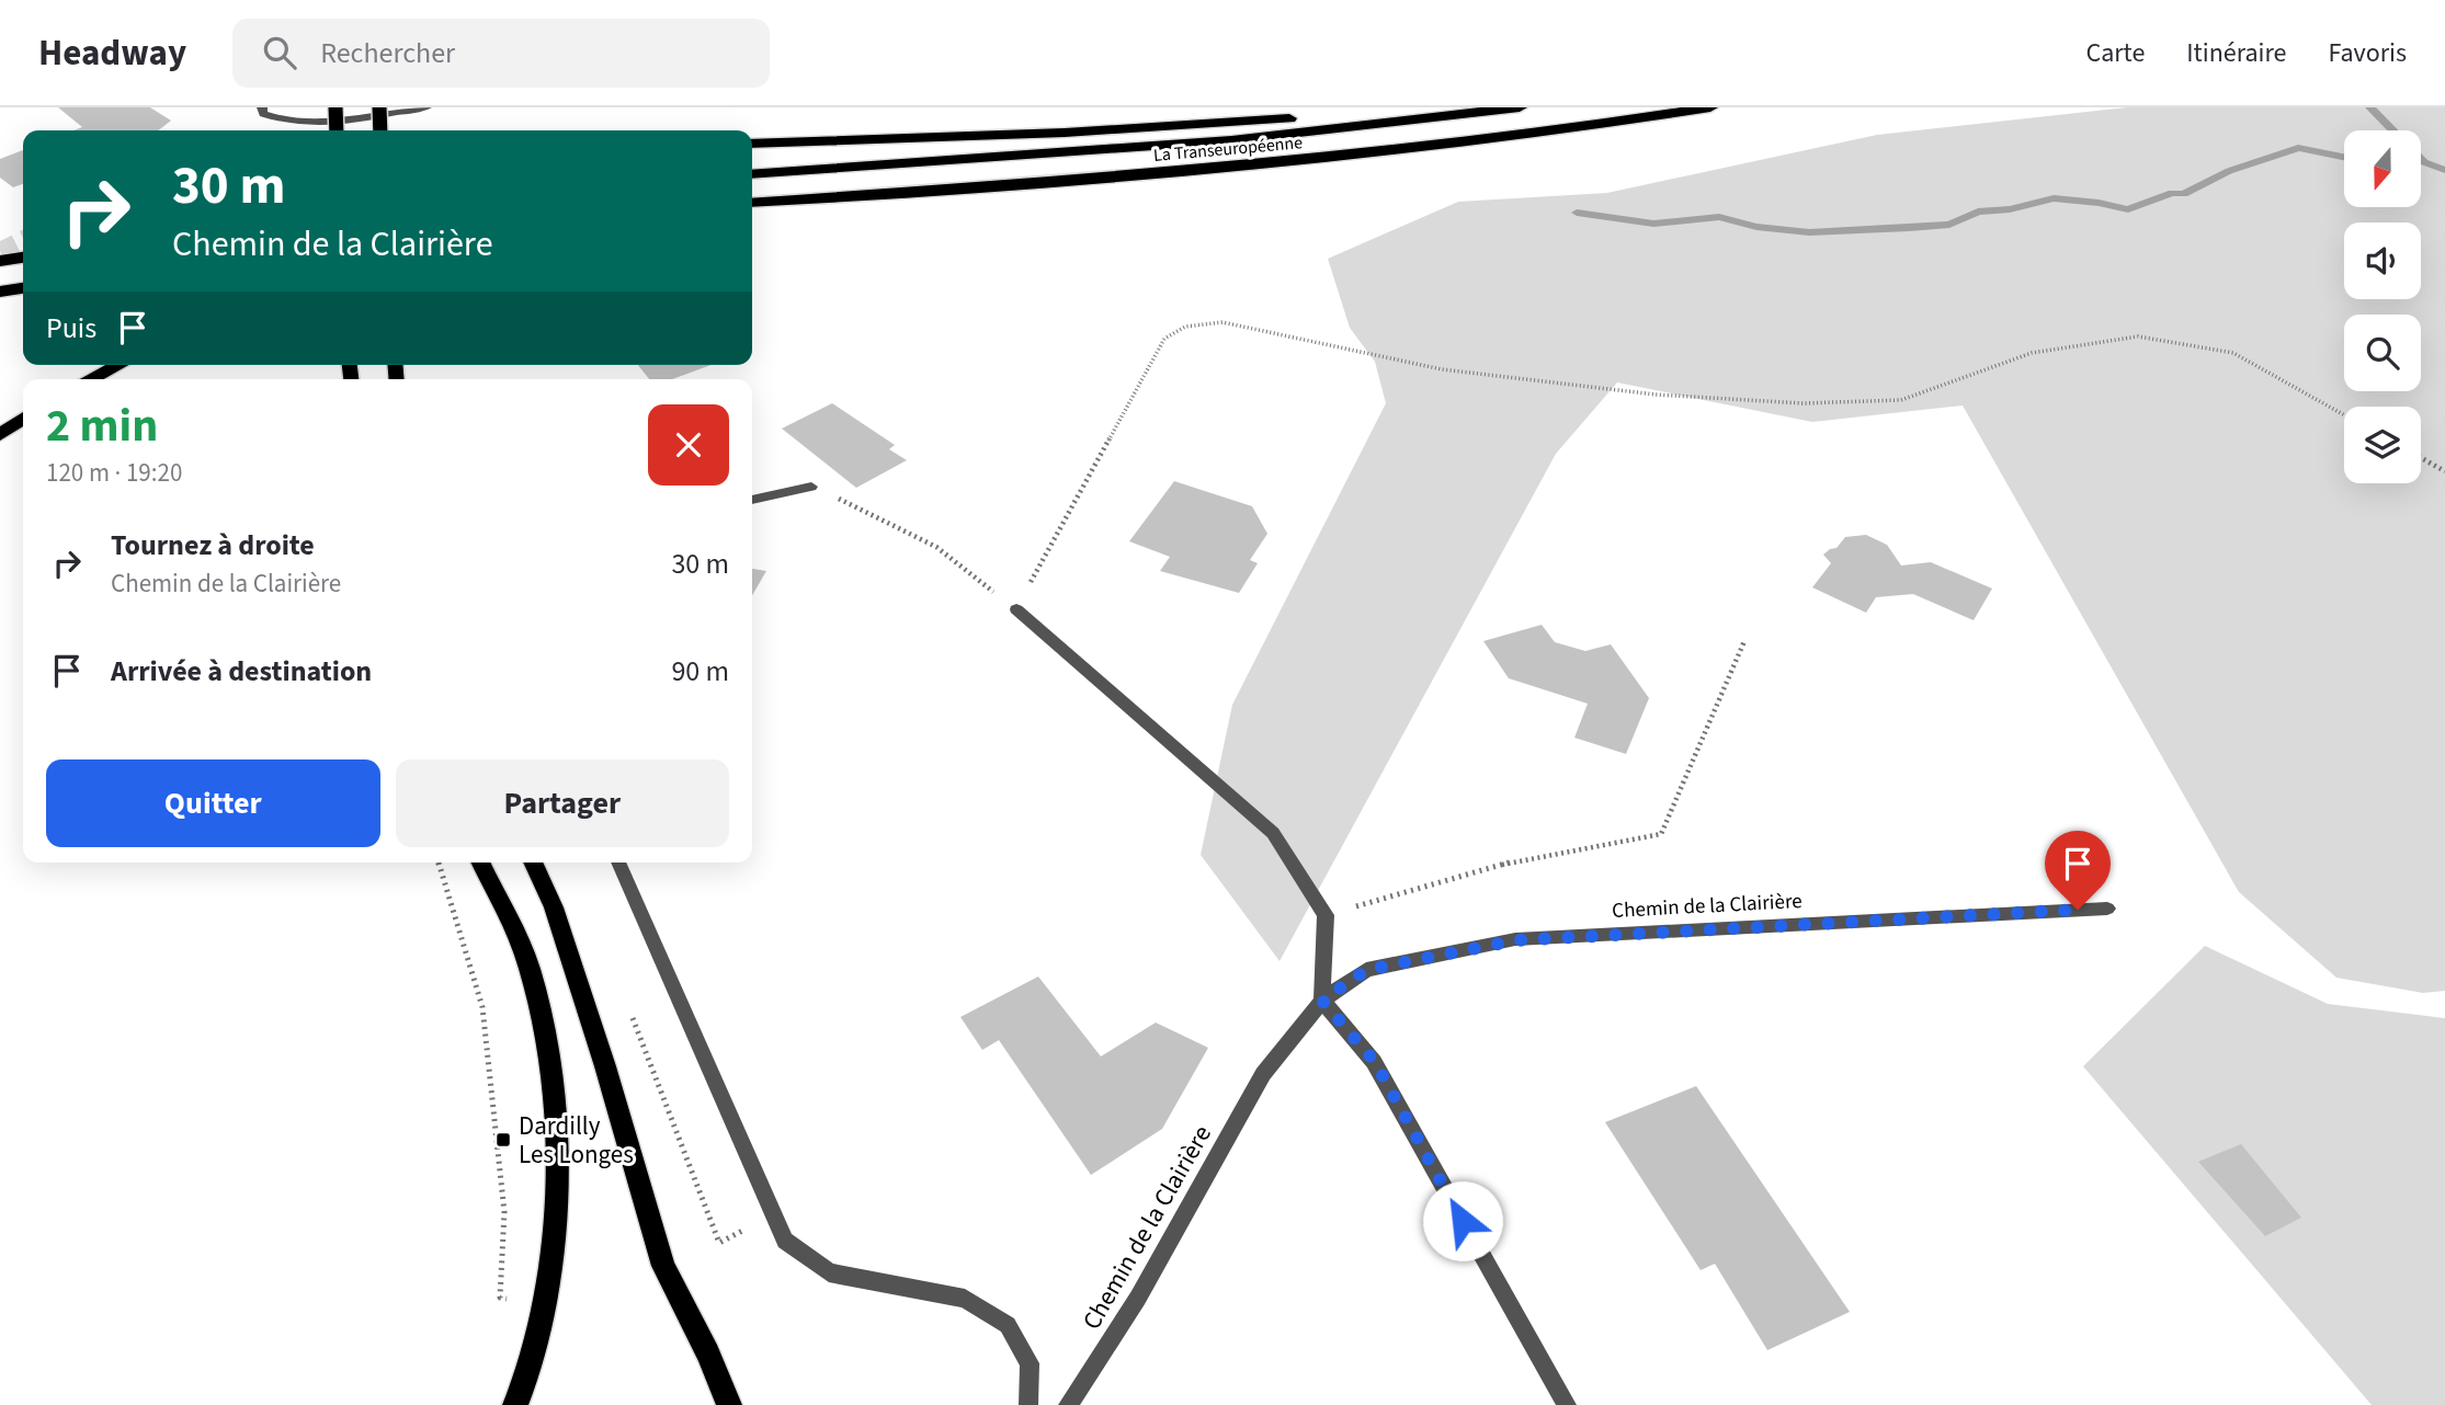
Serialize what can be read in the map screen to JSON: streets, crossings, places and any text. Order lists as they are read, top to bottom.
{
  "streets": {
    "highway": ["La Transeuropéenne"],
    "street": ["Chemin de la Clairière"]
  },
  "places": {
    "transit": ["Dardilly Les Longes"]
  },
  "north": "bottom",
  "page": {
    "header": "Headway",
    "search": "Rechercher",
    "nav": ["Carte", "Itinéraire", "Favoris"],
    "turn": ["30 m", "Chemin de la Clairière"],
    "then": "Puis",
    "heading": ["2 min", "120 m · 19:20"],
    "list": [
      {
        "name": "Tournez à droite",
        "note": "Chemin de la Clairière",
        "value": "30 m"
      },
      {
        "name": "Arrivée à destination",
        "value": "90 m"
      }
    ],
    "buttons": ["Quitter", "Partager"]
  }
}
